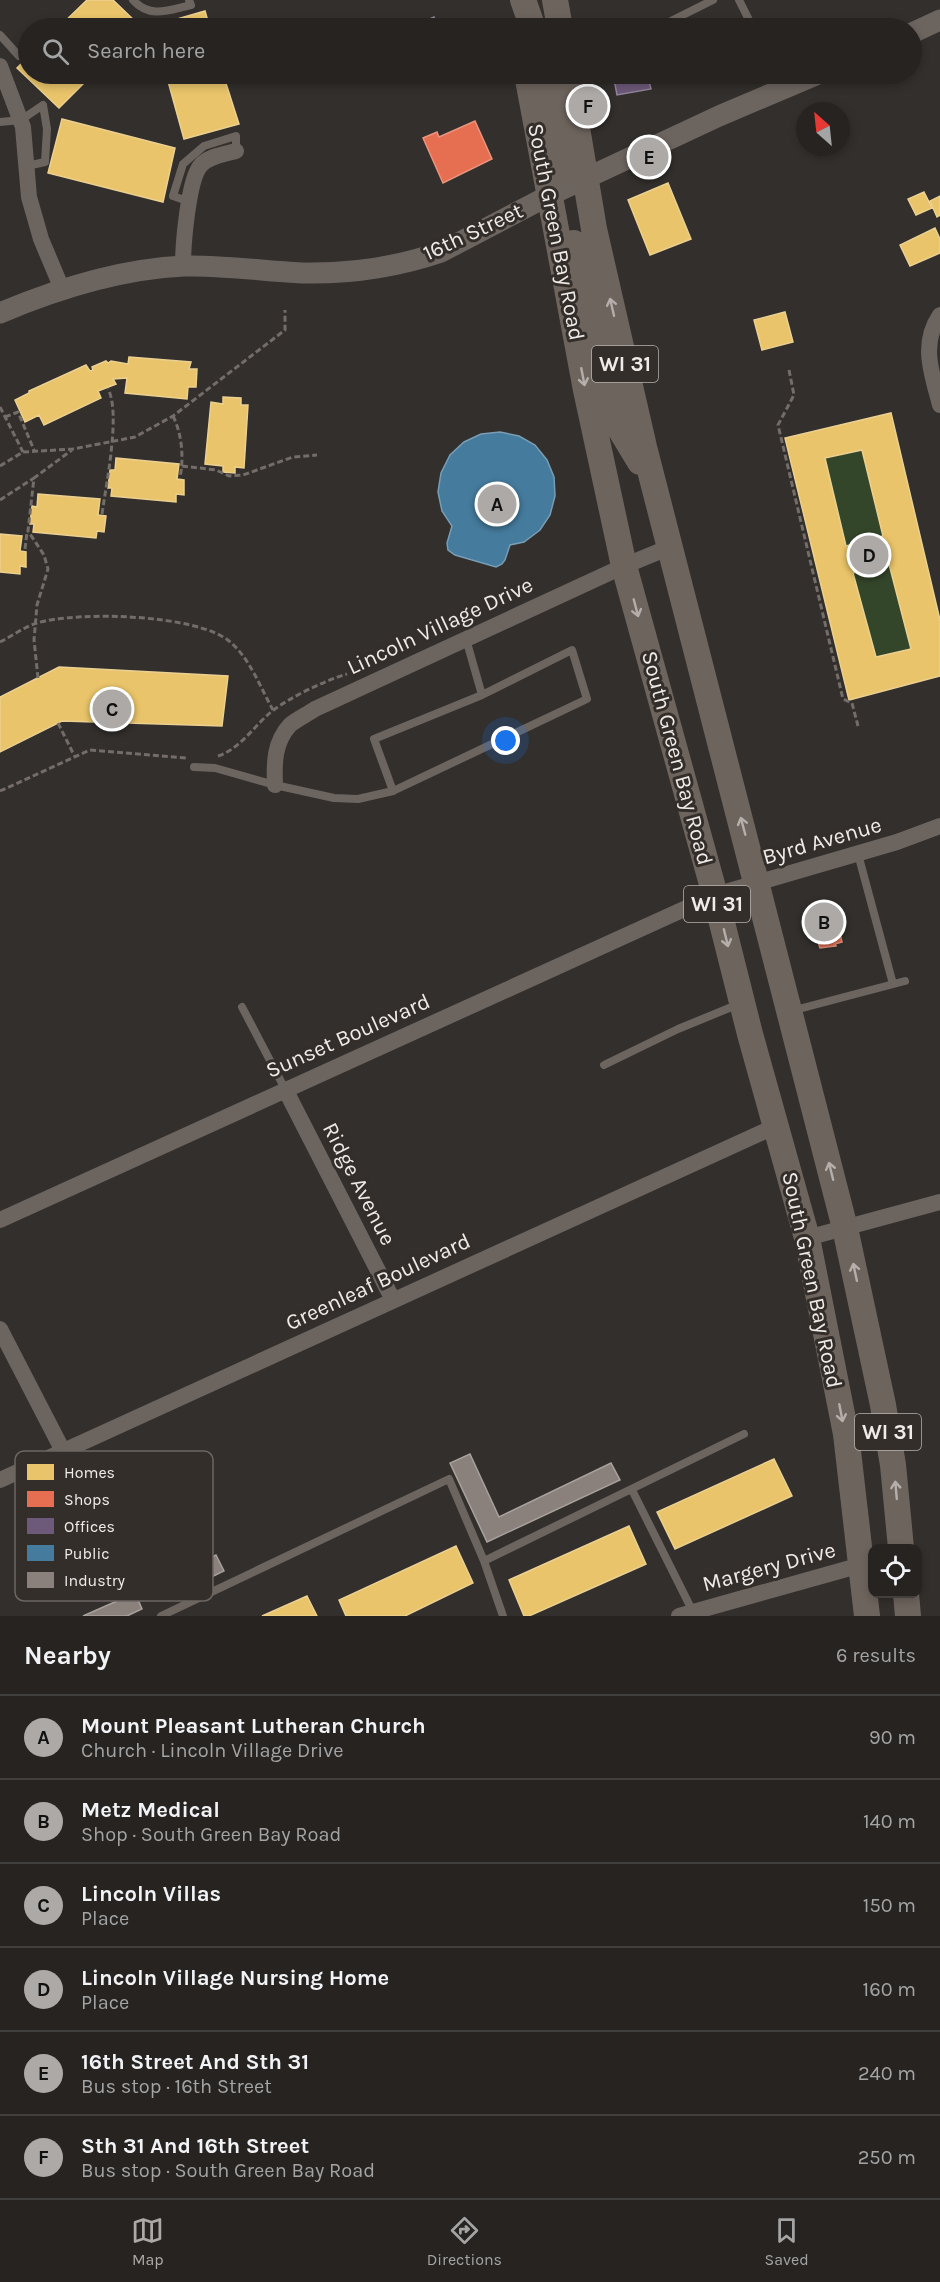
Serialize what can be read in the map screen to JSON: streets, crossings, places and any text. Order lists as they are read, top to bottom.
{
  "streets": {
    "main road": ["South Green Bay Road", "WI 31"],
    "street": [
      "16th Street",
      "Lincoln Village Drive",
      "Byrd Avenue",
      "Sunset Boulevard",
      "Ridge Avenue",
      "Greenleaf Boulevard",
      "Margery Drive"
    ]
  },
  "crossings": [
    ["16th Street", "South Green Bay Road"],
    ["South Green Bay Road", "Lincoln Village Drive"],
    ["South Green Bay Road", "Byrd Avenue"],
    ["South Green Bay Road", "Sunset Boulevard"],
    ["South Green Bay Road", "Greenleaf Boulevard"],
    ["South Green Bay Road", "Margery Drive"],
    ["Byrd Avenue", "Sunset Boulevard"],
    ["Sunset Boulevard", "Ridge Avenue"],
    ["Ridge Avenue", "Greenleaf Boulevard"]
  ],
  "legend": [
    "Homes",
    "Shops",
    "Offices",
    "Public",
    "Industry"
  ],
  "north": "top left",
  "page": {
    "search": "Search here",
    "pins": [
      "F",
      "E",
      "A",
      "D",
      "C",
      "B"
    ],
    "heading": ["Nearby", "6 results"],
    "list": [
      {
        "mark": "A",
        "name": "Mount Pleasant Lutheran Church",
        "note": "Church · Lincoln Village Drive",
        "value": "90 m"
      },
      {
        "mark": "B",
        "name": "Metz Medical",
        "note": "Shop · South Green Bay Road",
        "value": "140 m"
      },
      {
        "mark": "C",
        "name": "Lincoln Villas",
        "note": "Place",
        "value": "150 m"
      },
      {
        "mark": "D",
        "name": "Lincoln Village Nursing Home",
        "note": "Place",
        "value": "160 m"
      },
      {
        "mark": "E",
        "name": "16th Street And Sth 31",
        "note": "Bus stop · 16th Street",
        "value": "240 m"
      },
      {
        "mark": "F",
        "name": "Sth 31 And 16th Street",
        "note": "Bus stop · South Green Bay Road",
        "value": "250 m"
      }
    ],
    "nav": ["Map", "Directions", "Saved"]
  }
}
